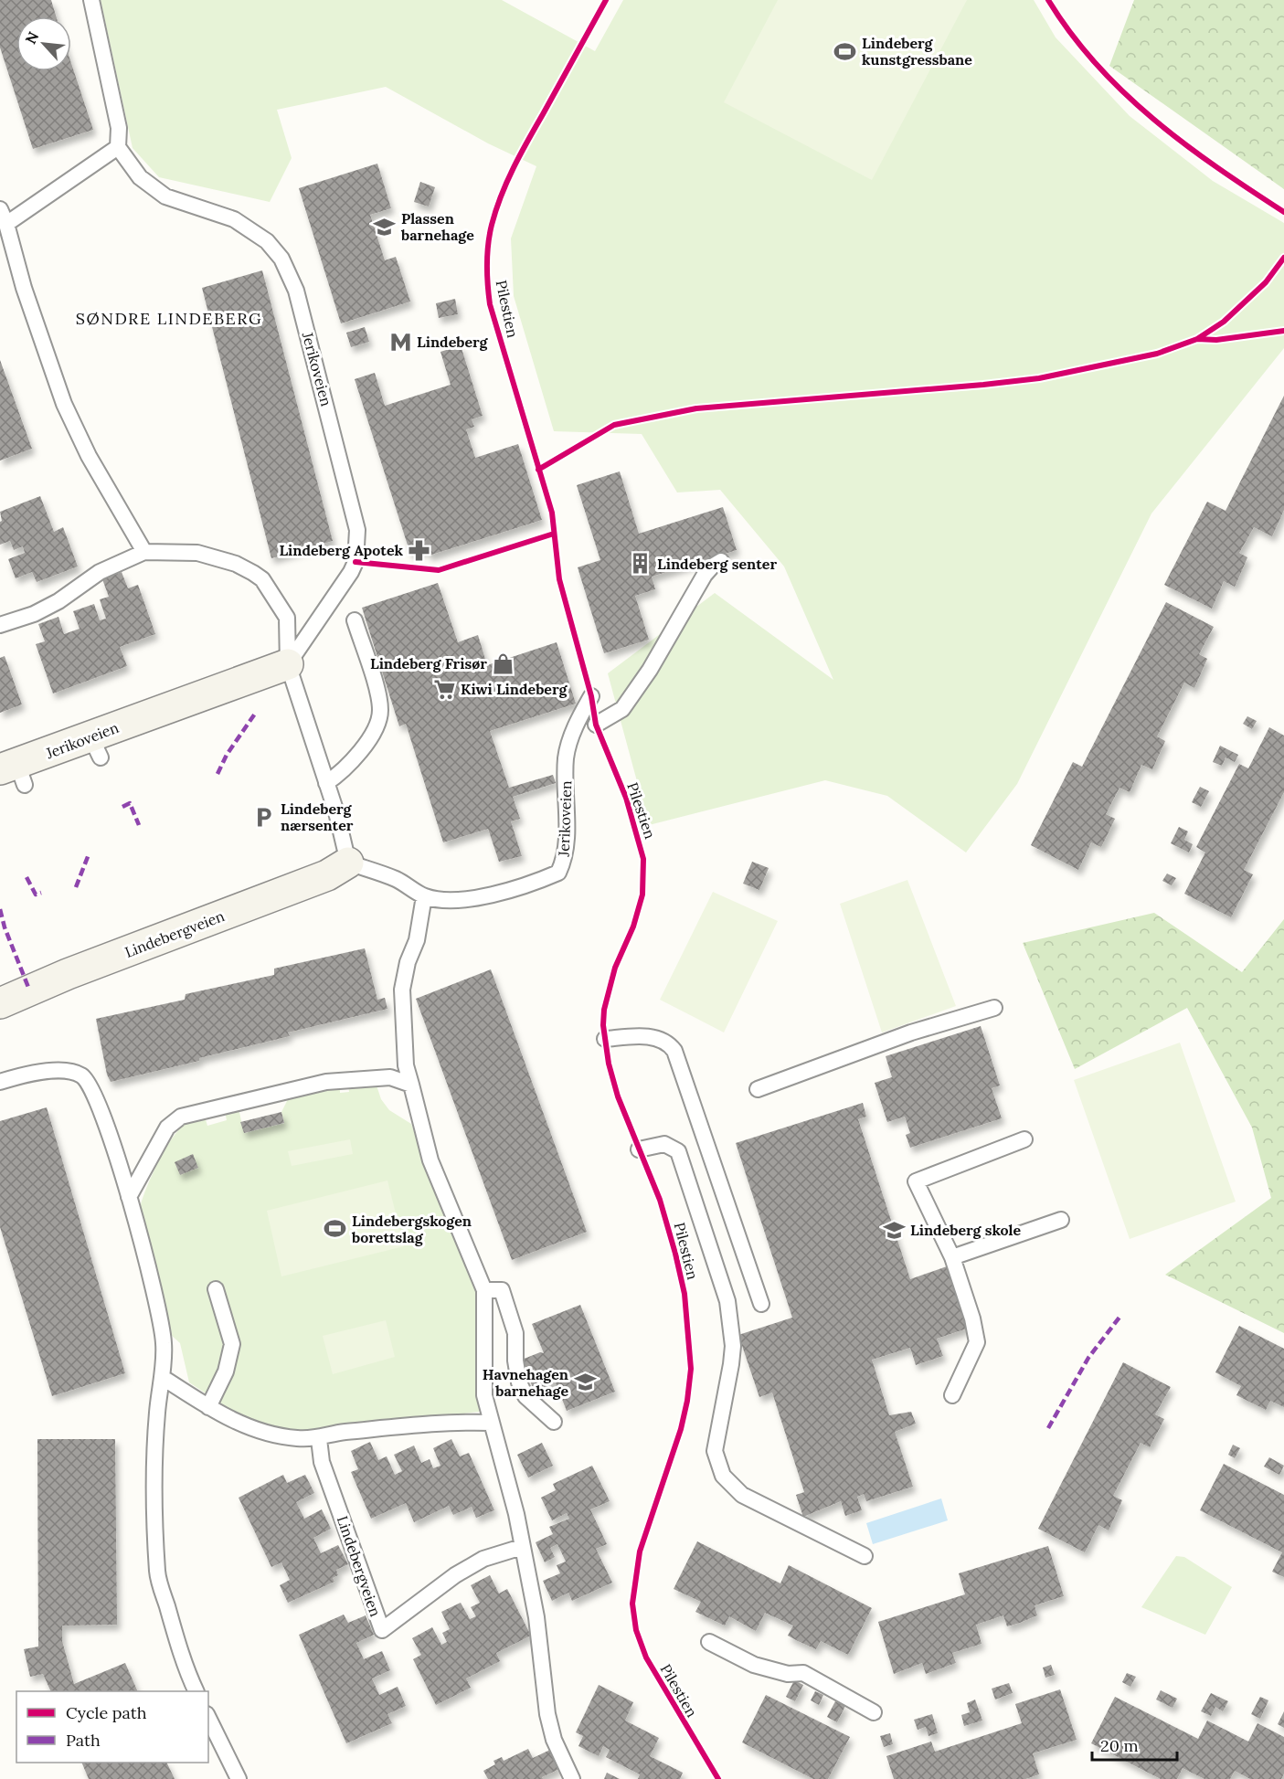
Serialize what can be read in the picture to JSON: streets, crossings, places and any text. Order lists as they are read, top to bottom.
{
  "streets": {
    "street": ["Jerikoveien", "Lindebergveien"],
    "cycle path": ["Pilestien"]
  },
  "crossings": [
    ["Jerikoveien", "Lindebergveien"]
  ],
  "districts": ["SØNDRE LINDEBERG"],
  "places": {
    "sports": ["Lindeberg kunstgressbane", "Lindebergskogen borettslag"],
    "school or university": ["Plassen barnehage", "Lindeberg skole", "Havnehagen barnehage"],
    "metro station": ["Lindeberg"],
    "pharmacy": ["Lindeberg Apotek"],
    "building": ["Lindeberg senter"],
    "shop": ["Lindeberg Frisør"],
    "supermarket": ["Kiwi Lindeberg"],
    "parking": ["Lindeberg nærsenter"]
  },
  "legend": ["Cycle path", "Path"],
  "scale_bar": "20 m",
  "north": "top left"
}
